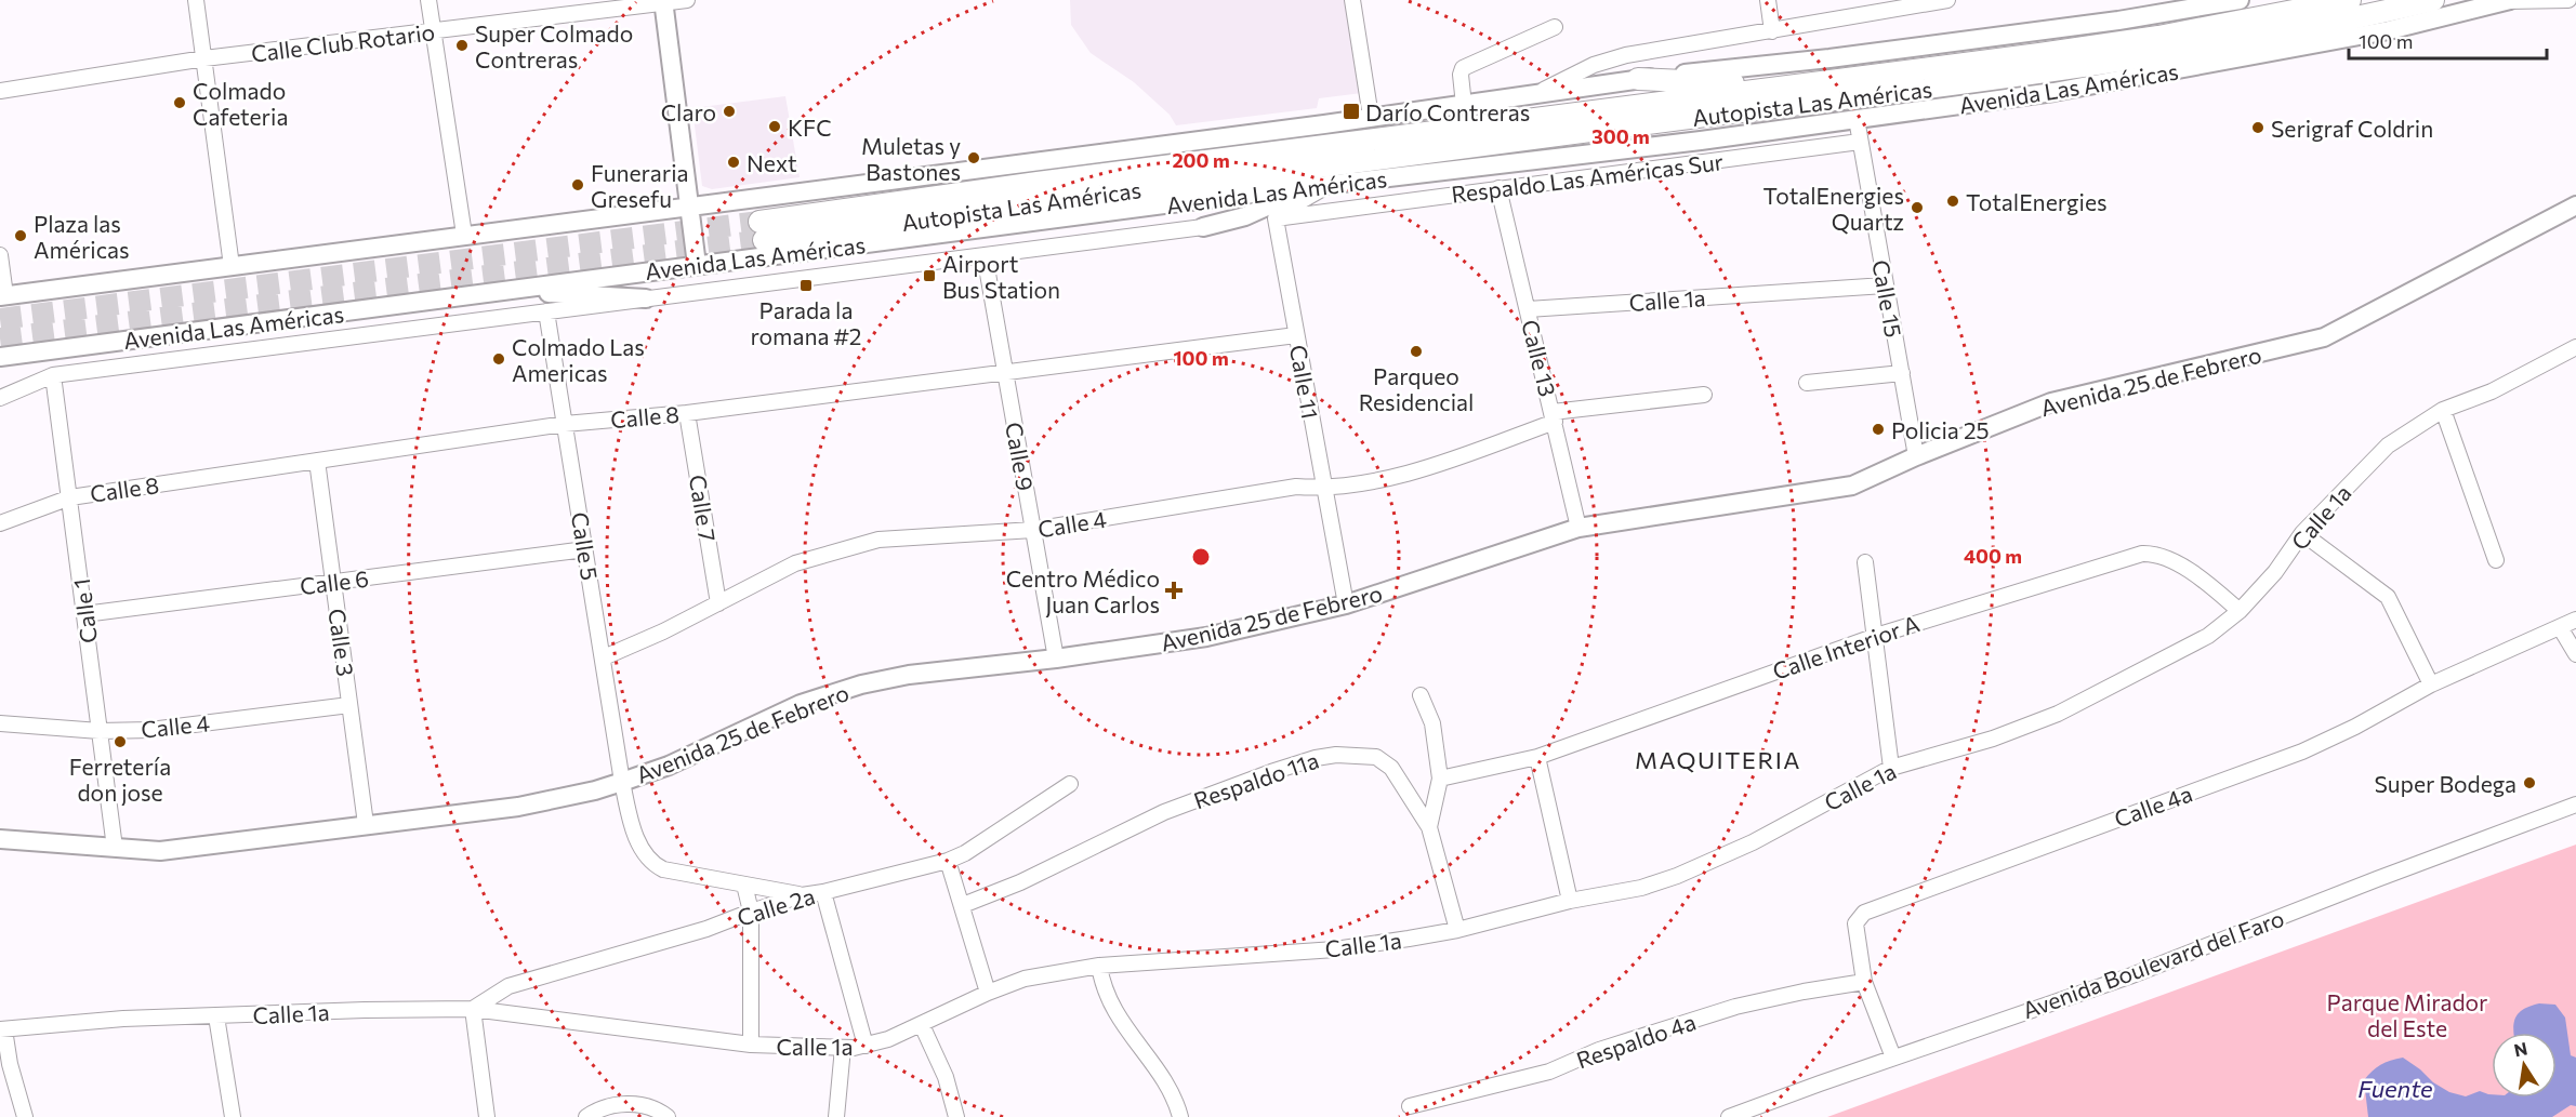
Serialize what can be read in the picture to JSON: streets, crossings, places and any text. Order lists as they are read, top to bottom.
{
  "streets": {
    "highway": ["Autopista Las Américas"],
    "main road": ["Avenida Las Américas", "Avenida 25 de Febrero"],
    "street": [
      "Calle Club Rotario",
      "Respaldo Las Américas Sur",
      "Calle 15",
      "Calle 1a",
      "Calle 13",
      "Calle 11",
      "Calle 8",
      "Calle 9",
      "Calle 7",
      "Calle 4",
      "Calle 5",
      "Calle 6",
      "Calle 1",
      "Calle 3",
      "Calle Interior A",
      "Respaldo 11a",
      "Calle 4a",
      "Calle 2a",
      "Avenida Boulevard del Faro",
      "Respaldo 4a"
    ]
  },
  "crossings": [
    ["Avenida Las Américas", "Calle 15"],
    ["Respaldo Las Américas Sur", "Calle 15"],
    ["Respaldo Las Américas Sur", "Calle 13"],
    ["Respaldo Las Américas Sur", "Calle 11"],
    ["Calle 15", "Calle 1a"],
    ["Calle 15", "Avenida 25 de Febrero"],
    ["Calle 1a", "Calle 13"],
    ["Calle 1a", "Calle Interior A"],
    ["Calle 1a", "Respaldo 11a"],
    ["Calle 1a", "Calle 2a"],
    ["Calle 13", "Avenida 25 de Febrero"],
    ["Calle 13", "Calle 4"],
    ["Avenida 25 de Febrero", "Calle 11"],
    ["Avenida 25 de Febrero", "Calle 9"],
    ["Avenida 25 de Febrero", "Calle 5"],
    ["Avenida 25 de Febrero", "Calle 1"],
    ["Avenida 25 de Febrero", "Calle 3"],
    ["Calle 11", "Calle 8"],
    ["Calle 11", "Calle 4"],
    ["Calle 8", "Calle 9"],
    ["Calle 8", "Calle 7"],
    ["Calle 8", "Calle 5"],
    ["Calle 8", "Calle 1"],
    ["Calle 8", "Calle 3"],
    ["Calle 9", "Calle 4"],
    ["Calle 7", "Calle 4"],
    ["Calle 4", "Calle 5"],
    ["Calle 4", "Calle 1"],
    ["Calle 4", "Calle 3"],
    ["Calle 5", "Calle 6"],
    ["Calle 5", "Calle 2a"],
    ["Calle 6", "Calle 1"],
    ["Calle 6", "Calle 3"],
    ["Calle 4a", "Avenida Boulevard del Faro"],
    ["Calle 4a", "Respaldo 4a"]
  ],
  "districts": ["MAQUITERIA"],
  "water": ["Fuente"],
  "parks": ["Parque Mirador del Este"],
  "places": {
    "other": [
      "Super Colmado Contreras",
      "Colmado Cafeteria",
      "Claro",
      "KFC",
      "Serigraf Coldrin",
      "Muletas y Bastones",
      "Next",
      "Funeraria Gresefu",
      "TotalEnergies",
      "TotalEnergies Quartz",
      "Plaza las Américas",
      "Parqueo Residencial",
      "Colmado Las Americas",
      "Policia 25",
      "Ferretería don jose",
      "Super Bodega"
    ],
    "transit": ["Darío Contreras", "Airport Bus Station", "Parada la romana #2"],
    "health": ["Centro Médico Juan Carlos"]
  },
  "scale_bar": "100 m",
  "north": "top",
  "rings": [
    "300 m",
    "200 m",
    "100 m",
    "400 m"
  ]
}
